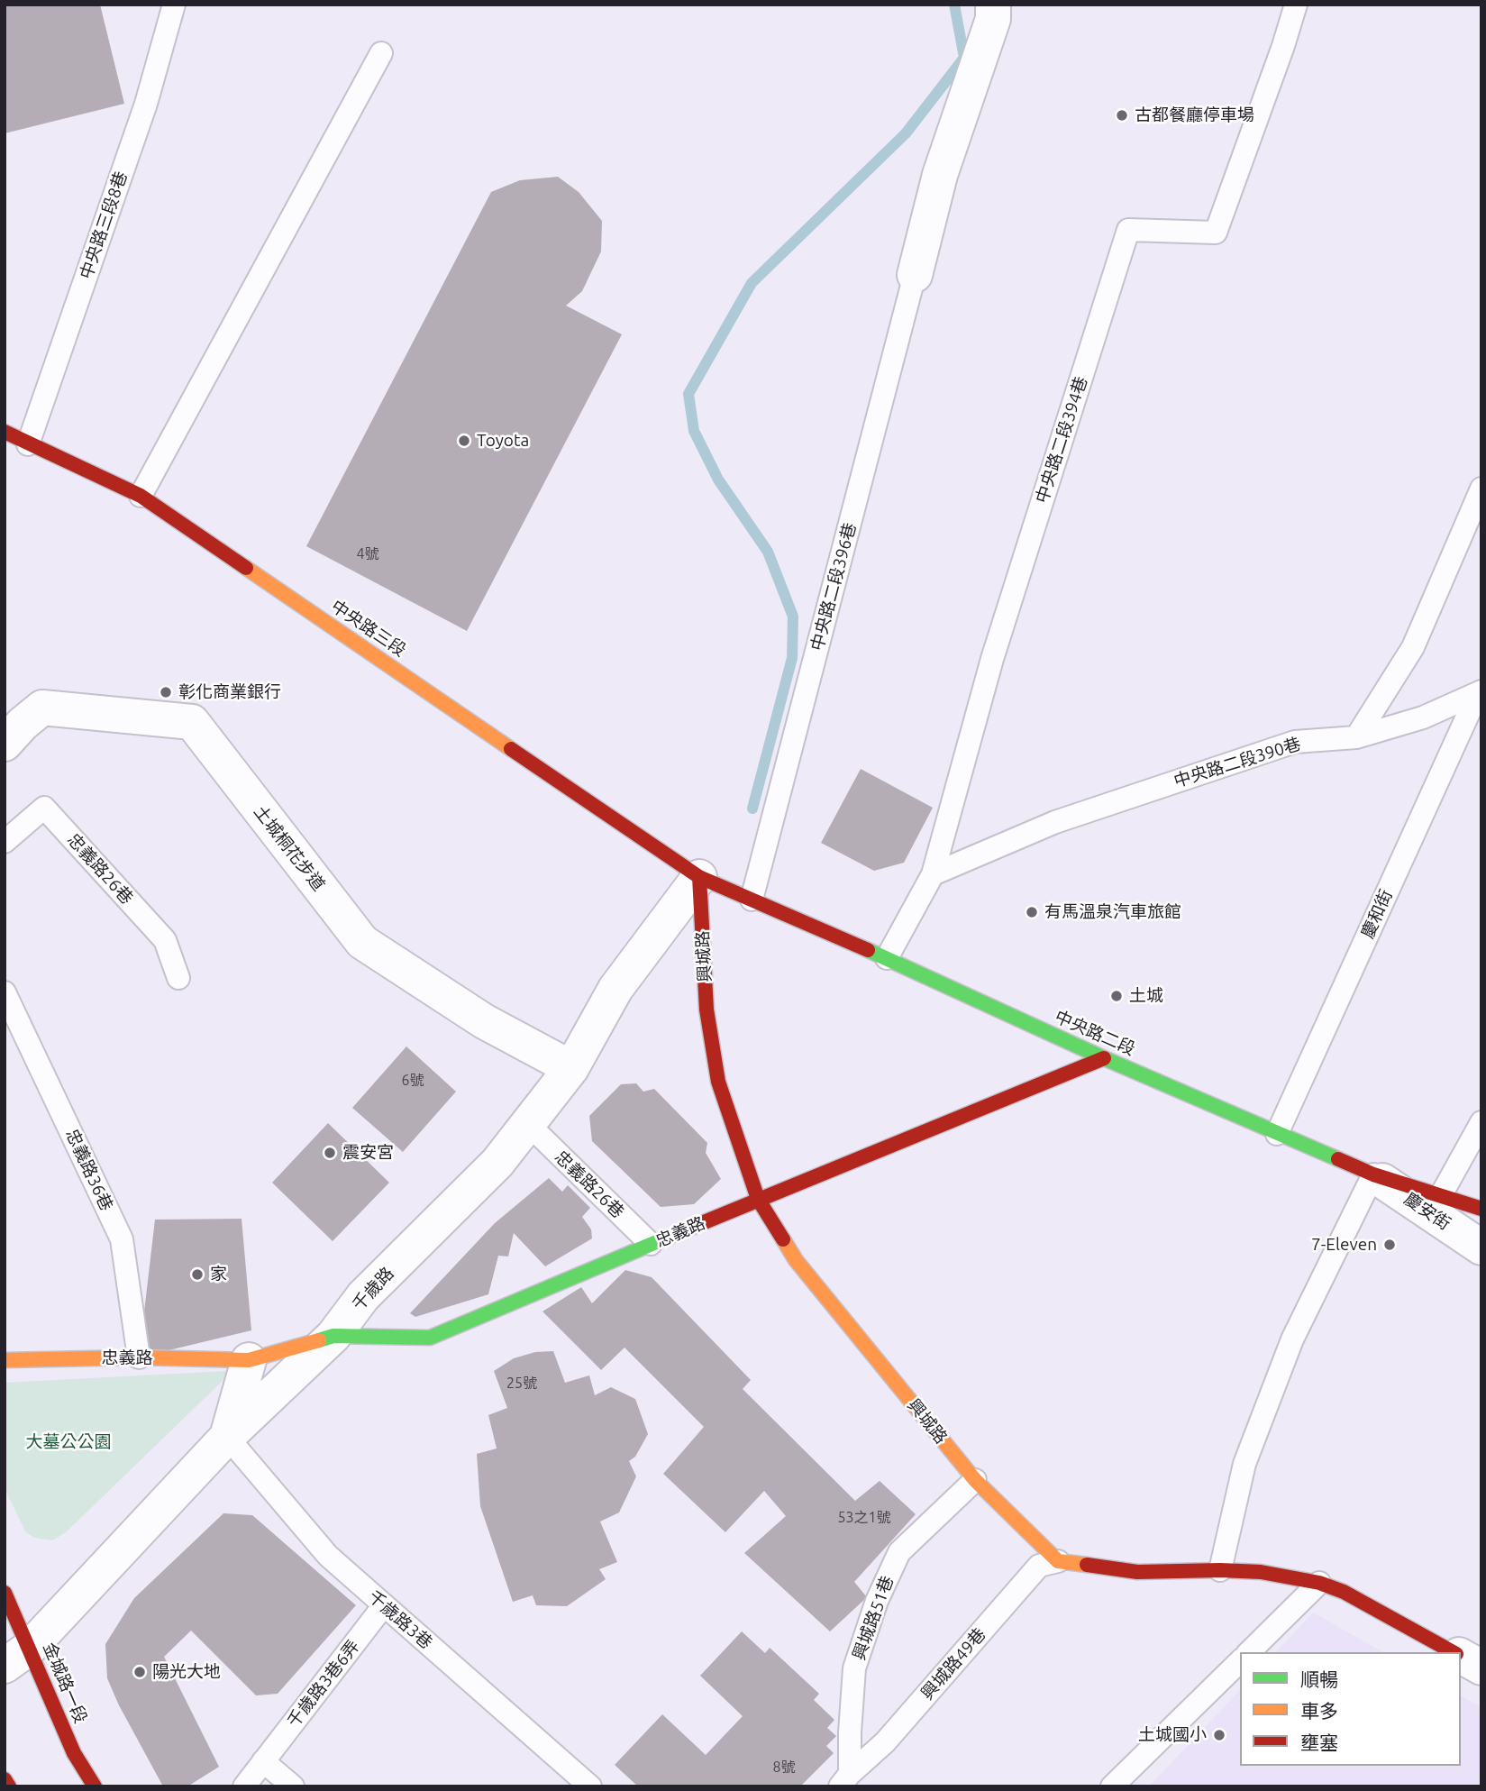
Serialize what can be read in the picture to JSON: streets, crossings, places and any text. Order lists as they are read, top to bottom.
{
  "streets": {
    "street": [
      "中央路三段",
      "土城桐花步道",
      "興城路",
      "中央路二段",
      "慶安街",
      "忠義路",
      "千歲路",
      "金城路一段"
    ],
    "lane": [
      "中央路三段8巷",
      "中央路二段394巷",
      "中央路二段396巷",
      "中央路二段390巷",
      "忠義路26巷",
      "慶和街",
      "忠義路36巷",
      "興城路51巷",
      "千歲路3巷",
      "興城路49巷",
      "千歲路3巷6弄"
    ]
  },
  "crossings": [
    ["中央路三段8巷", "中央路三段"],
    ["中央路二段394巷", "中央路二段390巷"],
    ["中央路二段394巷", "中央路二段"],
    ["中央路二段396巷", "中央路二段"],
    ["中央路三段", "興城路"],
    ["中央路三段", "中央路二段"],
    ["中央路三段", "千歲路"],
    ["中央路二段390巷", "慶和街"],
    ["土城桐花步道", "千歲路"],
    ["忠義路26巷", "忠義路"],
    ["忠義路26巷", "千歲路"],
    ["慶和街", "中央路二段"],
    ["興城路", "中央路二段"],
    ["興城路", "忠義路"],
    ["興城路", "千歲路"],
    ["興城路", "興城路51巷"],
    ["興城路", "興城路49巷"],
    ["中央路二段", "慶安街"],
    ["中央路二段", "忠義路"],
    ["中央路二段", "千歲路"],
    ["忠義路36巷", "忠義路"],
    ["忠義路", "千歲路"],
    ["千歲路", "千歲路3巷"],
    ["千歲路", "金城路一段"],
    ["興城路51巷", "興城路49巷"],
    ["千歲路3巷", "千歲路3巷6弄"]
  ],
  "parks": ["大墓公公園"],
  "places": [
    "古都餐廳停車場",
    "Toyota",
    "彰化商業銀行",
    "有馬溫泉汽車旅館",
    "土城",
    "震安宮",
    "7-Eleven",
    "家",
    "陽光大地",
    "土城國小"
  ],
  "house_numbers": [
    "4號",
    "6號",
    "25號",
    "53之1號",
    "8號"
  ],
  "legend": ["順暢", "車多", "壅塞"]
}
